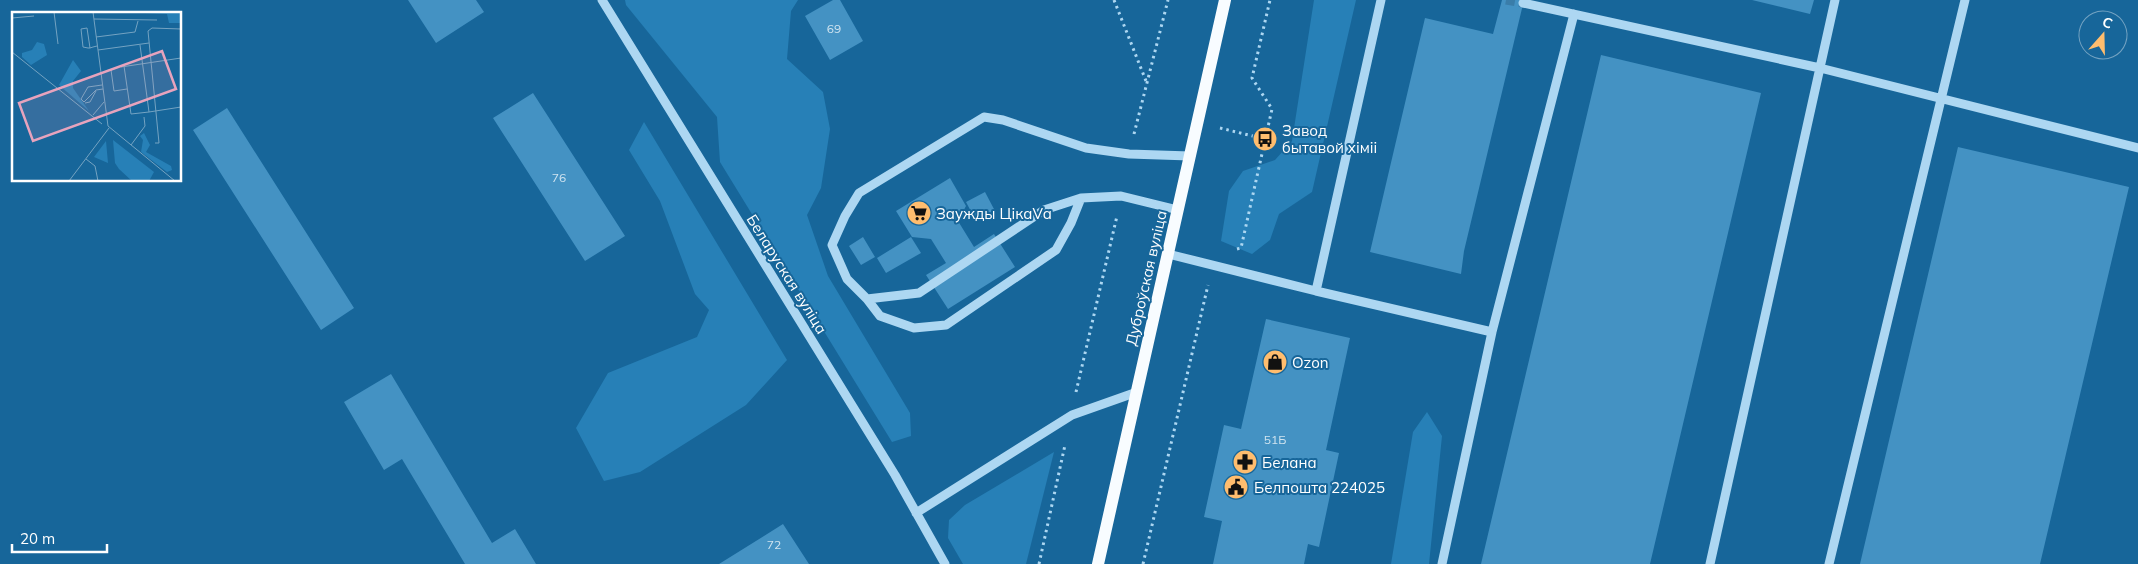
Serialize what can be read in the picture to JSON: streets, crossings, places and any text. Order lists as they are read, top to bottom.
{
  "streets": {
    "main road": ["Дуброўская вуліца"],
    "street": ["Беларуская вуліца"]
  },
  "places": {
    "bus stop": ["Завод бытавой хіміі"],
    "supermarket": ["Заужды ЦікаVа"],
    "shop": ["Ozon"],
    "pharmacy": ["Белана"],
    "public building": ["Белпошта 224025"]
  },
  "house_numbers": [
    "69",
    "76",
    "51Б",
    "72"
  ],
  "scale_bar": "20 m",
  "north": "top"
}
